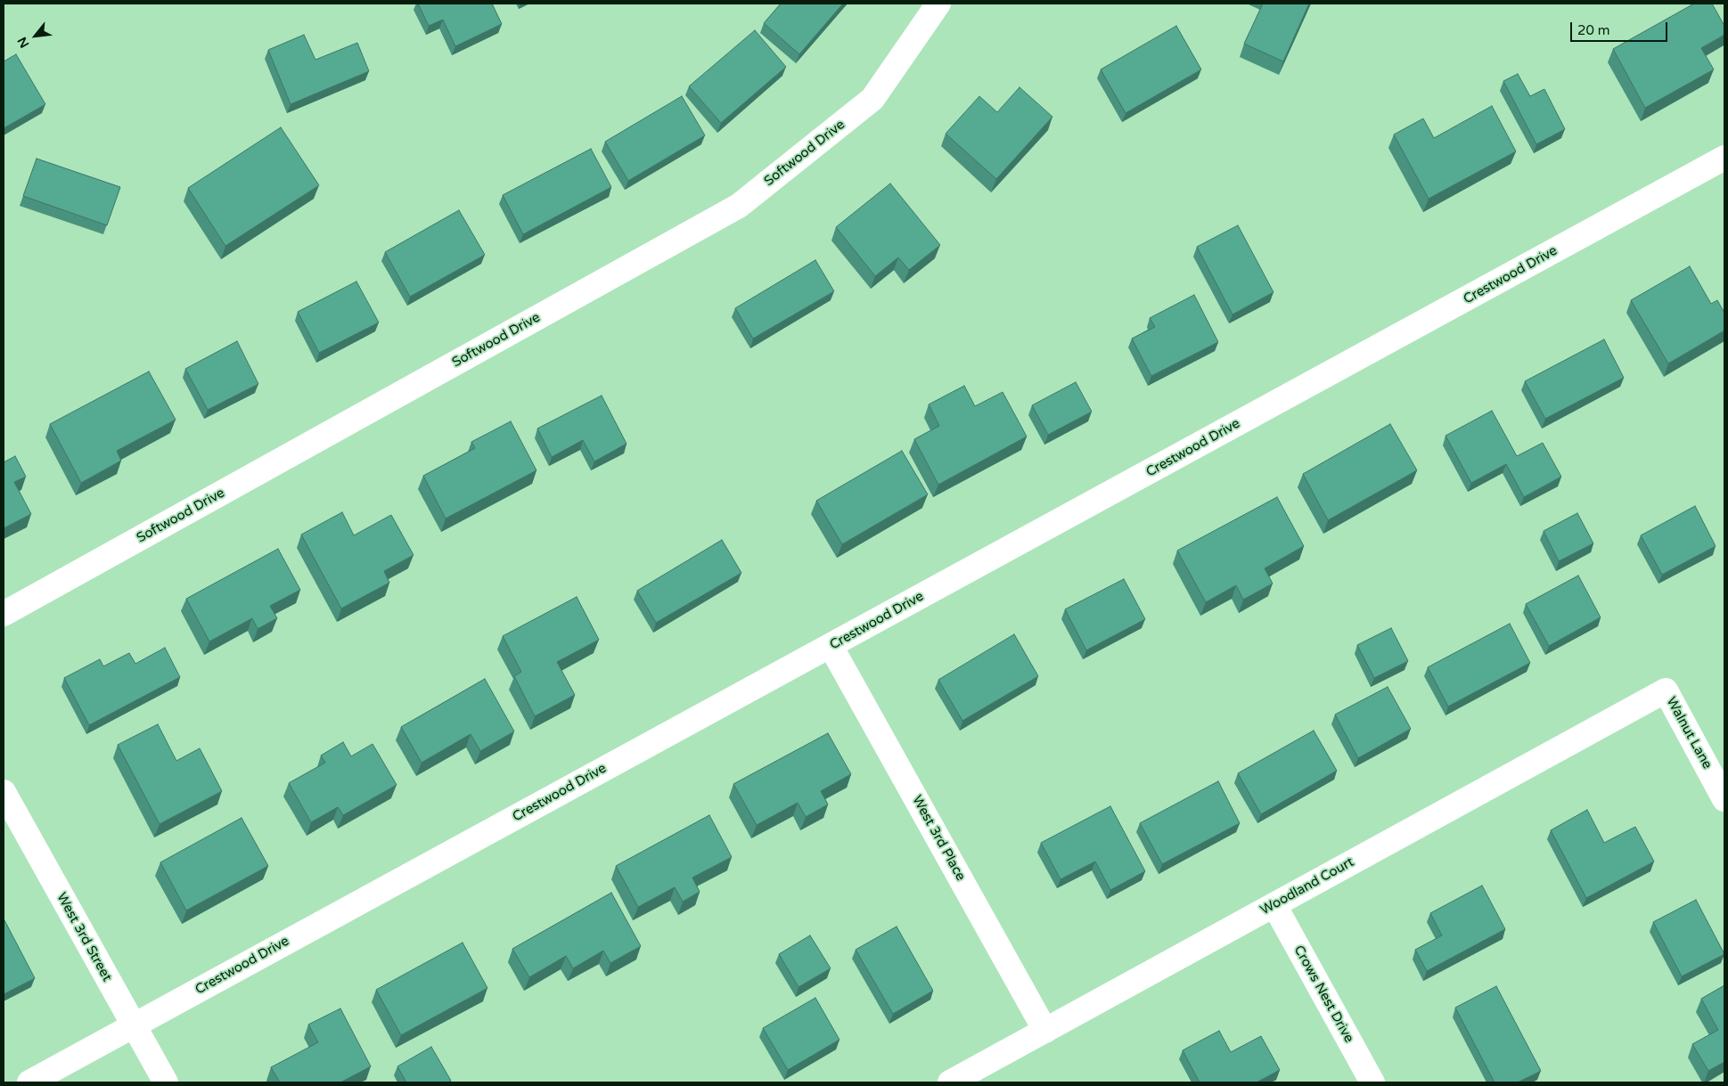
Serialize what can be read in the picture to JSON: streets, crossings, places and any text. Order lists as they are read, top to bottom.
{
  "streets": {
    "street": [
      "Softwood Drive",
      "Crestwood Drive",
      "Walnut Lane",
      "West 3rd Place",
      "Woodland Court",
      "West 3rd Street",
      "Crows Nest Drive"
    ]
  },
  "crossings": [
    ["Crestwood Drive", "West 3rd Place"],
    ["Crestwood Drive", "West 3rd Street"],
    ["Walnut Lane", "Woodland Court"],
    ["West 3rd Place", "Woodland Court"],
    ["Woodland Court", "Crows Nest Drive"]
  ],
  "scale_bar": "20 m",
  "north": "bottom left"
}
